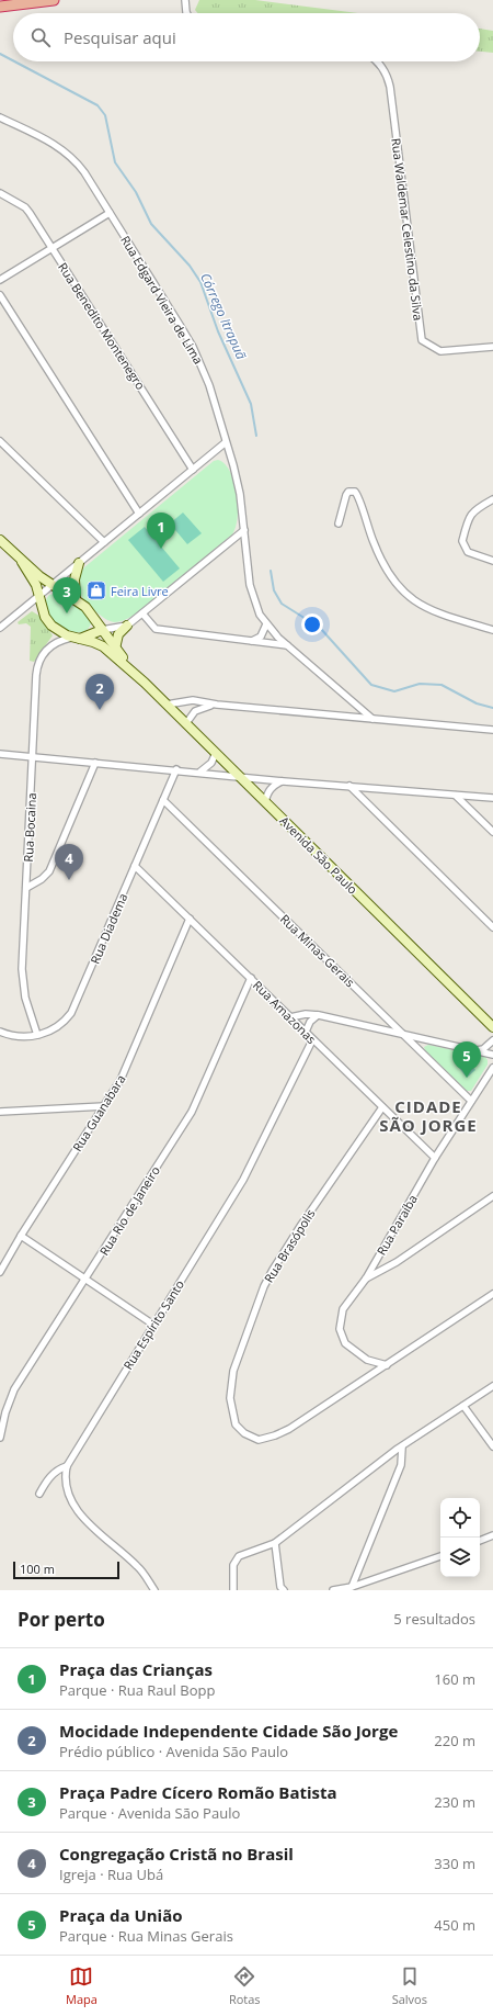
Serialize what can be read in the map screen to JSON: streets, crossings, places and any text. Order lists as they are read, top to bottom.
{
  "streets": {
    "main road": ["Avenida São Paulo"],
    "street": [
      "Rua Waldemar Celestino da Silva",
      "Rua Edgard Vieira de Lima",
      "Rua Benedito Montenegro",
      "Rua Bocaina",
      "Rua Diadema",
      "Rua Minas Gerais",
      "Rua Amazonas",
      "Rua Guanabara",
      "Rua Rio de Janeiro",
      "Rua Paraíba",
      "Rua Brasópolis",
      "Rua Espírito Santo"
    ]
  },
  "crossings": [
    ["Rua Bocaina", "Avenida São Paulo"],
    ["Rua Bocaina", "Rua Diadema"],
    ["Rua Diadema", "Rua Minas Gerais"],
    ["Rua Diadema", "Rua Amazonas"],
    ["Rua Minas Gerais", "Rua Paraíba"],
    ["Rua Amazonas", "Rua Guanabara"],
    ["Rua Amazonas", "Rua Rio de Janeiro"],
    ["Rua Amazonas", "Rua Paraíba"],
    ["Rua Amazonas", "Rua Brasópolis"],
    ["Rua Amazonas", "Rua Espírito Santo"],
    ["Rua Paraíba", "Rua Brasópolis"]
  ],
  "districts": ["CIDADE SÃO JORGE"],
  "water": ["Córrego Itrapuã"],
  "places": {
    "shop": ["Feira Livre"]
  },
  "scale_bar": "100 m",
  "page": {
    "search": "Pesquisar aqui",
    "pins": [
      "1",
      "3",
      "2",
      "4",
      "5"
    ],
    "scale": "100 m",
    "heading": ["Por perto", "5 resultados"],
    "list": [
      {
        "mark": "1",
        "name": "Praça das Crianças",
        "note": "Parque · Rua Raul Bopp",
        "value": "160 m"
      },
      {
        "mark": "2",
        "name": "Mocidade Independente Cidade São Jorge",
        "note": "Prédio público · Avenida São Paulo",
        "value": "220 m"
      },
      {
        "mark": "3",
        "name": "Praça Padre Cícero Romão Batista",
        "note": "Parque · Avenida São Paulo",
        "value": "230 m"
      },
      {
        "mark": "4",
        "name": "Congregação Cristã no Brasil",
        "note": "Igreja · Rua Ubá",
        "value": "330 m"
      },
      {
        "mark": "5",
        "name": "Praça da União",
        "note": "Parque · Rua Minas Gerais",
        "value": "450 m"
      }
    ],
    "nav": ["Mapa", "Rotas", "Salvos"]
  }
}
